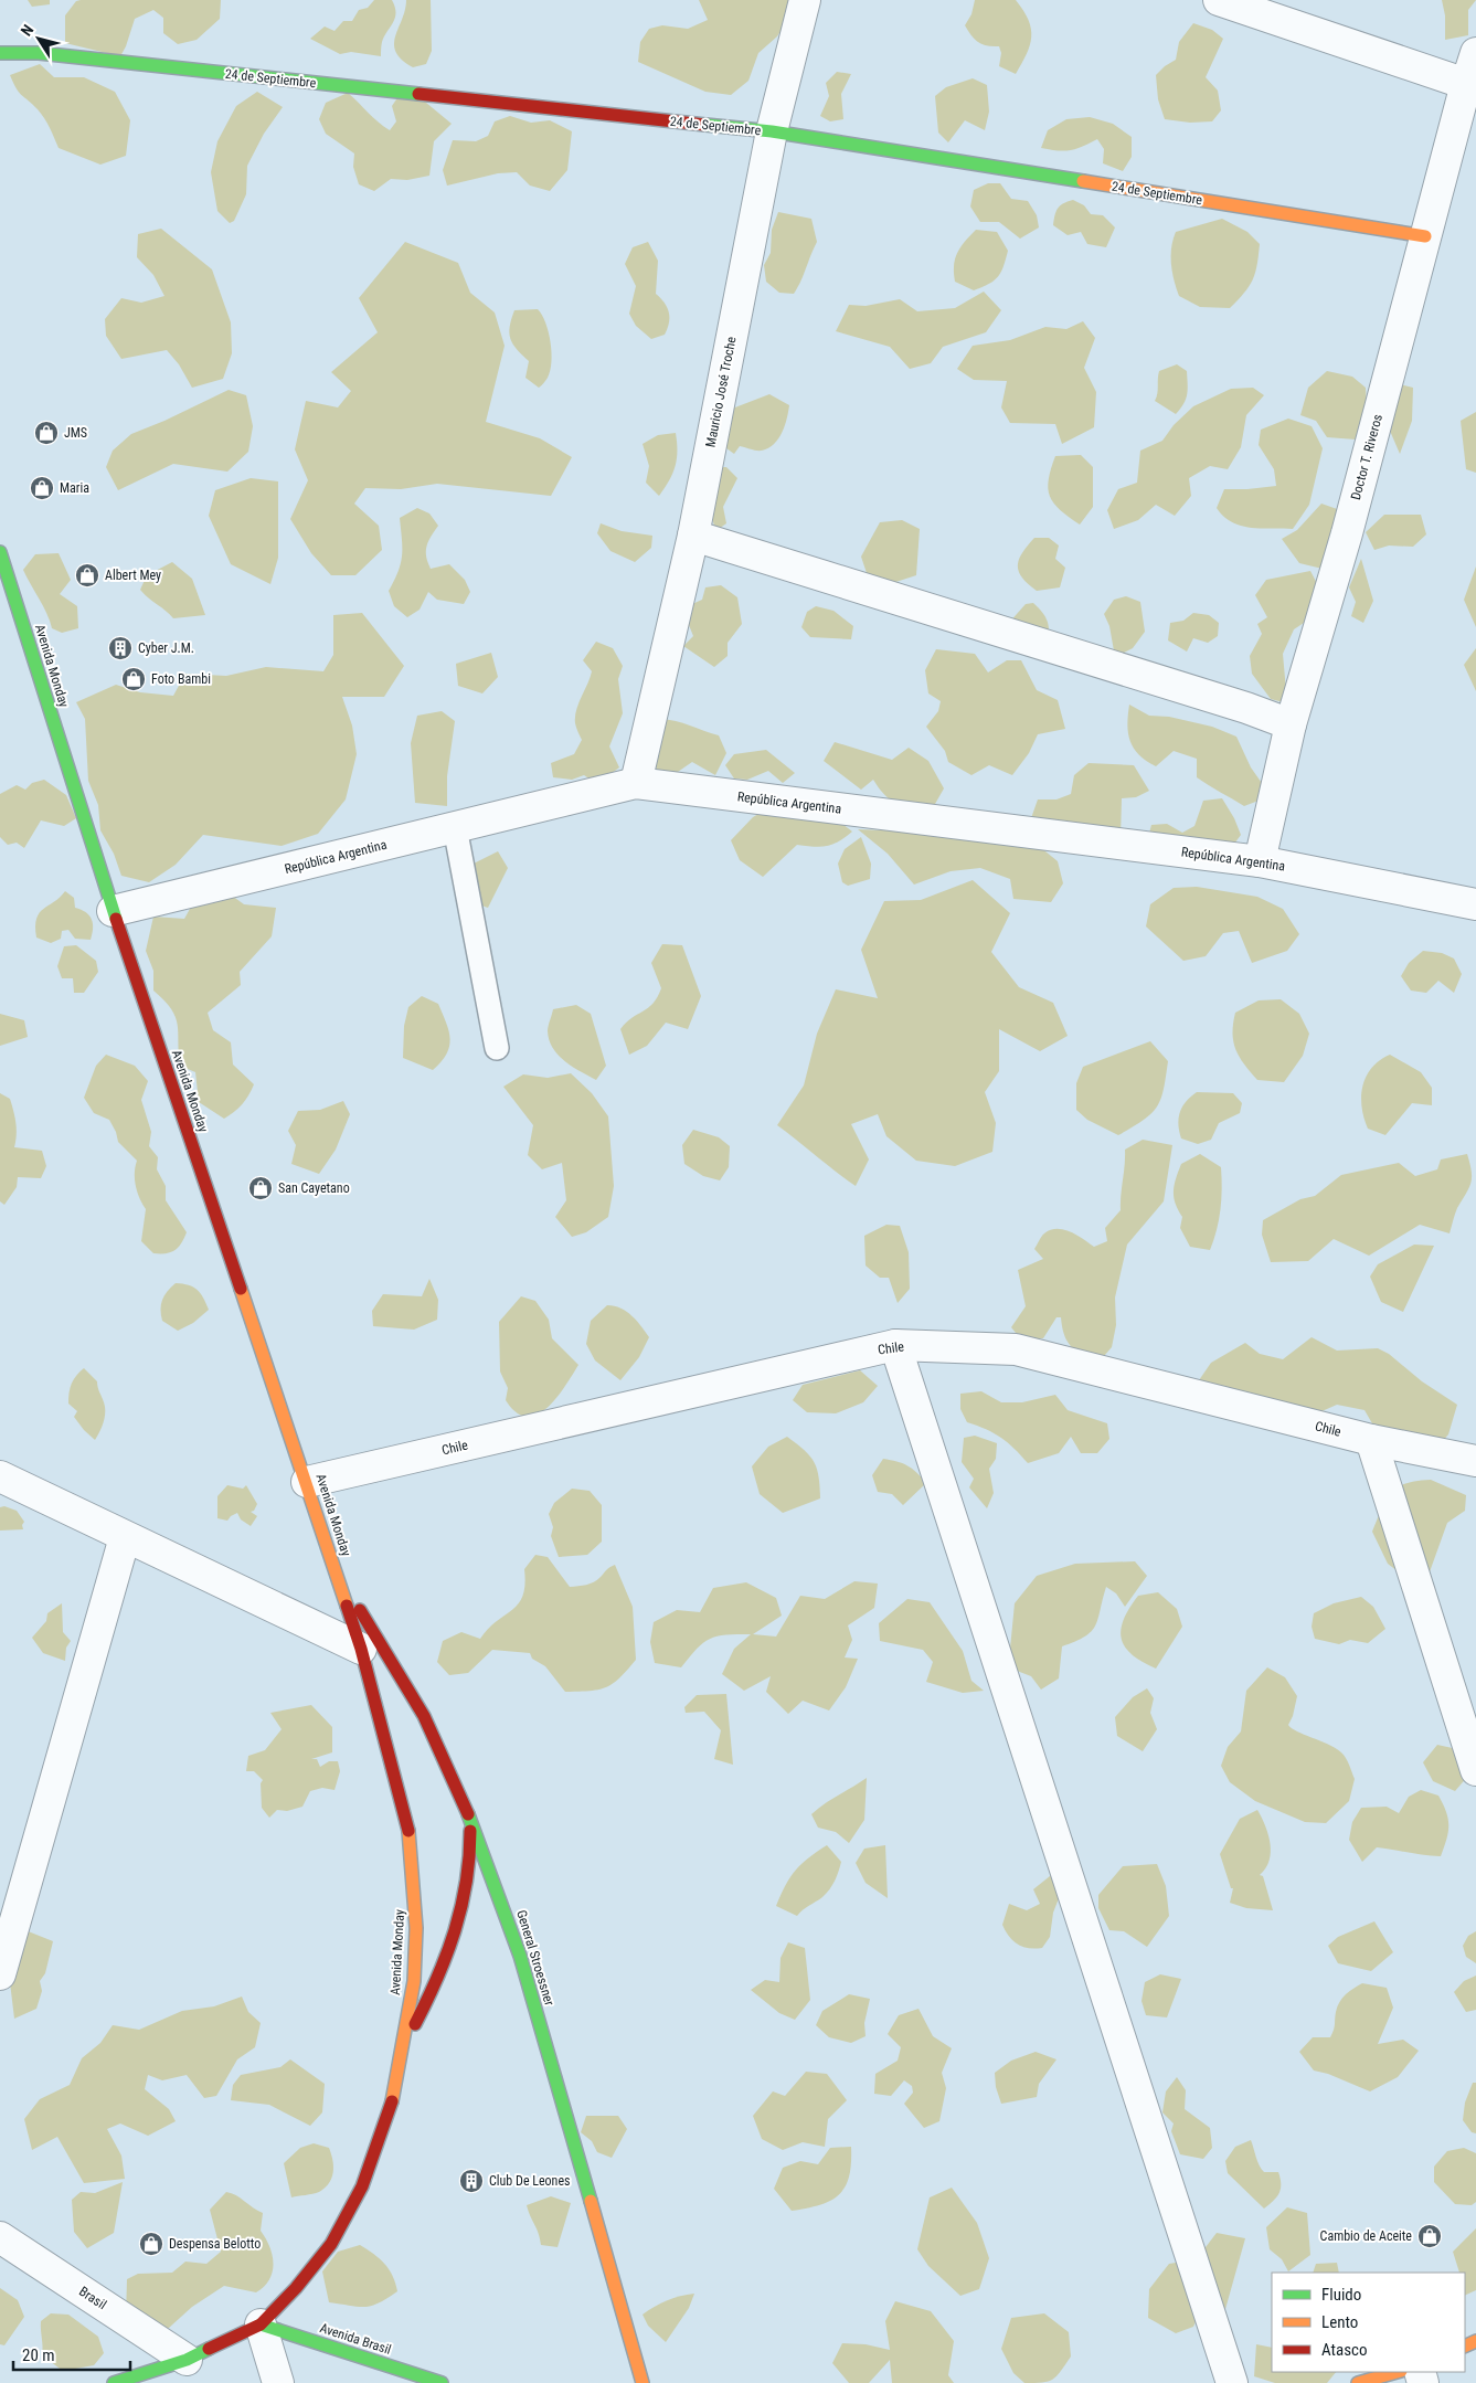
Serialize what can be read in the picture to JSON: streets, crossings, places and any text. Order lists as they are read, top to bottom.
{
  "streets": {
    "street": [
      "24 de Septiembre",
      "Mauricio José Troche",
      "Doctor T. Riveros",
      "Avenida Monday",
      "República Argentina",
      "Chile",
      "General Stroessner",
      "Brasil",
      "Avenida Brasil"
    ]
  },
  "crossings": [
    ["24 de Septiembre", "Mauricio José Troche"],
    ["24 de Septiembre", "Doctor T. Riveros"],
    ["Mauricio José Troche", "República Argentina"],
    ["Doctor T. Riveros", "República Argentina"],
    ["Avenida Monday", "República Argentina"],
    ["Avenida Monday", "Chile"],
    ["Avenida Monday", "General Stroessner"],
    ["Avenida Monday", "Brasil"],
    ["Avenida Monday", "Avenida Brasil"]
  ],
  "places": {
    "shop": [
      "JMS",
      "Maria",
      "Albert Mey",
      "Foto Bambi",
      "San Cayetano",
      "Cambio de Aceite",
      "Despensa Belotto"
    ],
    "building": ["Cyber J.M.", "Club De Leones"]
  },
  "legend": ["Fluido", "Lento", "Atasco"],
  "scale_bar": "20 m",
  "north": "top left"
}
